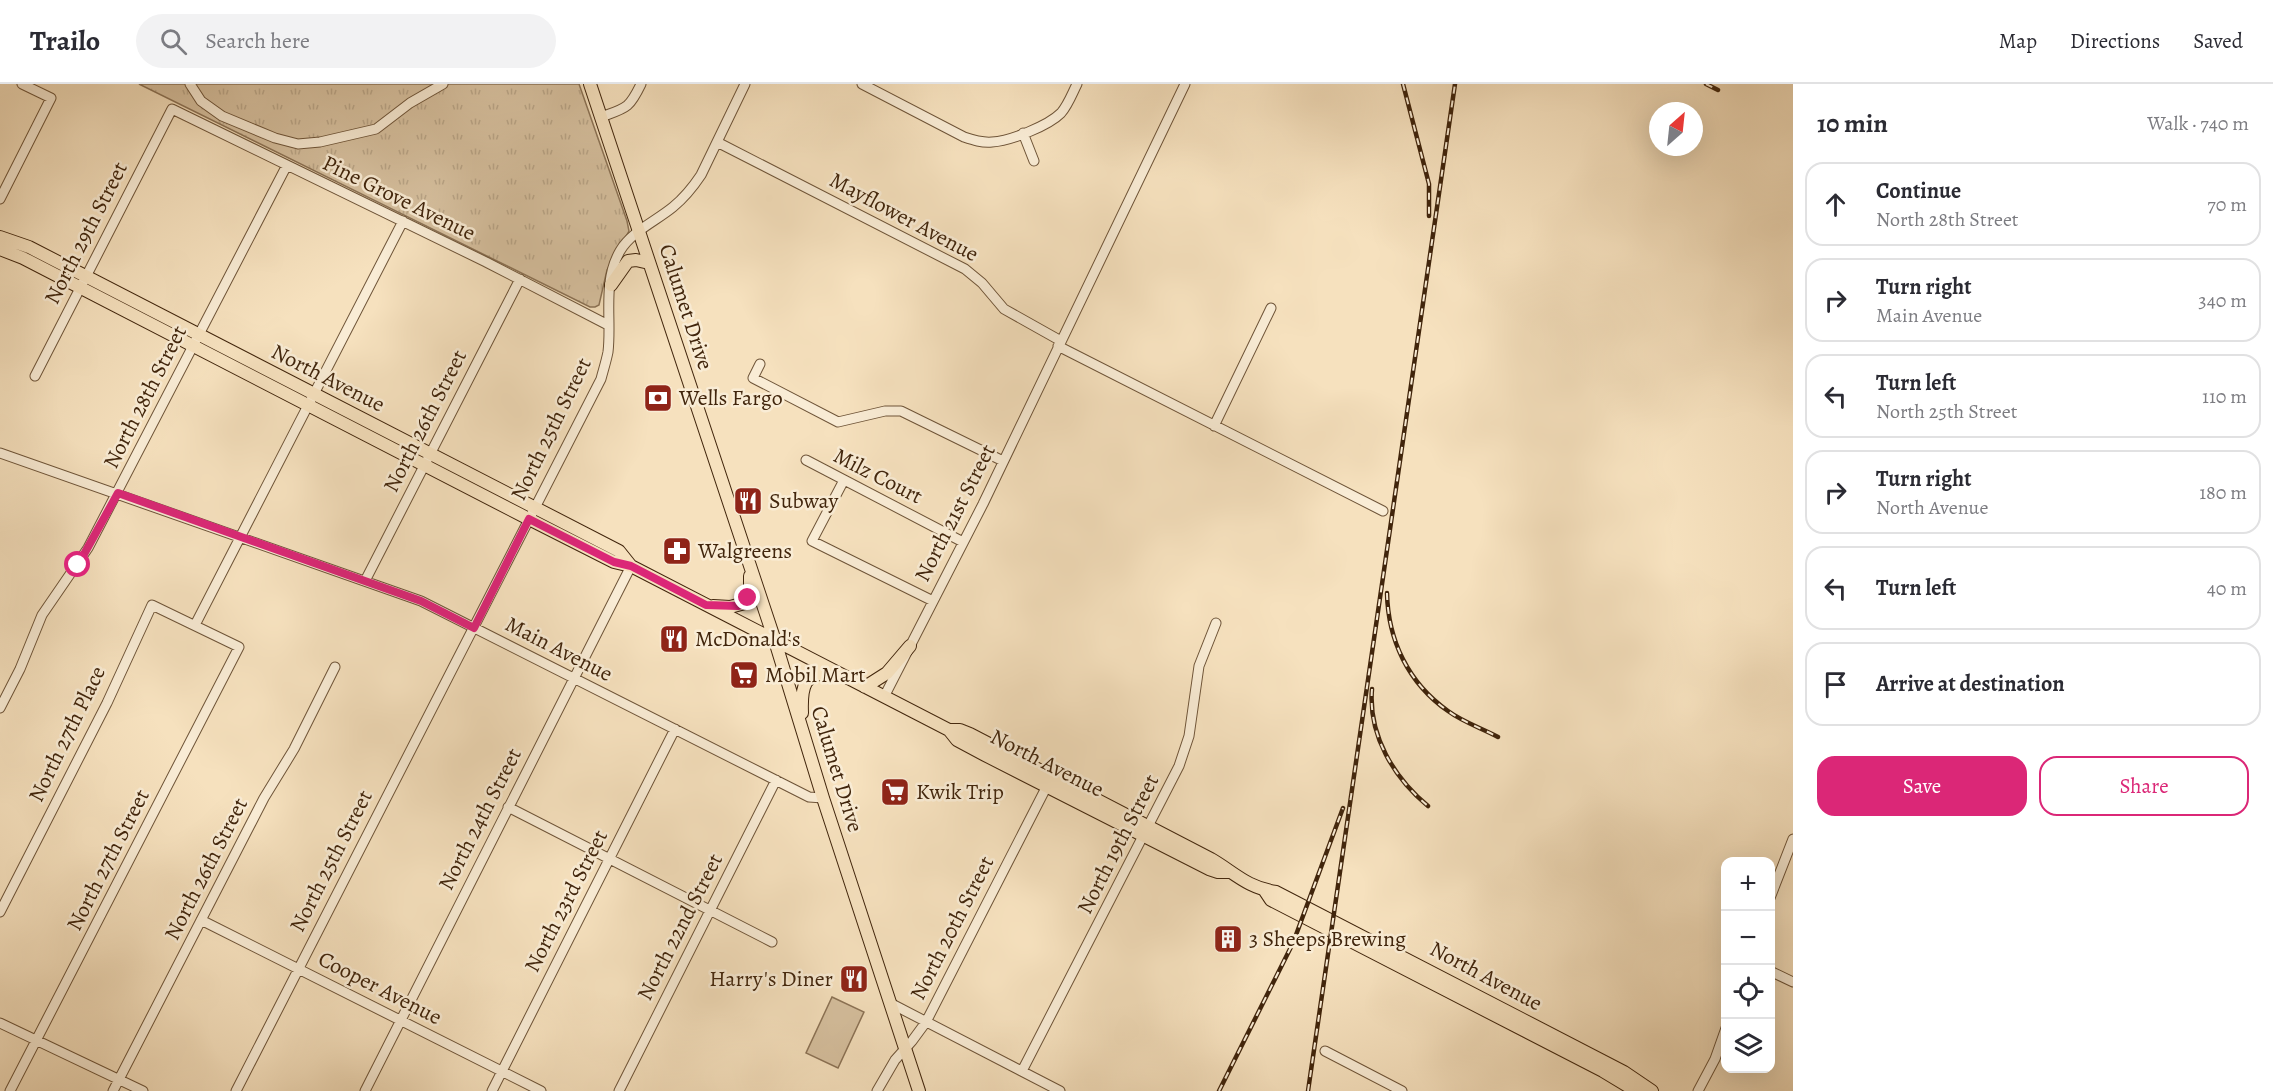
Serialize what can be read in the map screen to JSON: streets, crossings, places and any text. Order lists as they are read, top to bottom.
{
  "streets": {
    "main road": ["Calumet Drive", "North Avenue"],
    "street": [
      "Pine Grove Avenue",
      "Mayflower Avenue",
      "North 29th Street",
      "North 28th Street",
      "North 26th Street",
      "North 25th Street",
      "Milz Court",
      "North 21st Street",
      "Main Avenue",
      "North 27th Place",
      "North 24th Street",
      "North 19th Street",
      "North 27th Street",
      "North 23rd Street",
      "North 22nd Street",
      "North 20th Street",
      "Cooper Avenue"
    ]
  },
  "crossings": [
    ["Pine Grove Avenue", "North 29th Street"],
    ["Pine Grove Avenue", "North 28th Street"],
    ["Pine Grove Avenue", "North 26th Street"],
    ["Pine Grove Avenue", "North 25th Street"],
    ["Mayflower Avenue", "North 25th Street"],
    ["Mayflower Avenue", "North 21st Street"],
    ["North 29th Street", "North Avenue"],
    ["Calumet Drive", "North Avenue"],
    ["Calumet Drive", "North 25th Street"],
    ["Calumet Drive", "Main Avenue"],
    ["Calumet Drive", "North 20th Street"],
    ["North Avenue", "North 28th Street"],
    ["North Avenue", "North 26th Street"],
    ["North Avenue", "North 25th Street"],
    ["North Avenue", "North 21st Street"],
    ["North Avenue", "North 24th Street"],
    ["North Avenue", "North 19th Street"],
    ["North Avenue", "North 20th Street"],
    ["North 28th Street", "Main Avenue"],
    ["North 26th Street", "Main Avenue"],
    ["North 26th Street", "Cooper Avenue"],
    ["North 25th Street", "Main Avenue"],
    ["North 25th Street", "Cooper Avenue"],
    ["Milz Court", "North 21st Street"],
    ["Main Avenue", "North 24th Street"],
    ["Main Avenue", "North 23rd Street"],
    ["Main Avenue", "North 22nd Street"],
    ["North 27th Place", "North 27th Street"],
    ["North 24th Street", "Cooper Avenue"],
    ["North 23rd Street", "Cooper Avenue"]
  ],
  "places": {
    "bank": ["Wells Fargo"],
    "restaurant": ["Subway", "McDonald's", "Harry's Diner"],
    "pharmacy": ["Walgreens"],
    "supermarket": ["Mobil Mart", "Kwik Trip"],
    "building": ["3 Sheeps Brewing"]
  },
  "north": "top right",
  "page": {
    "header": "Trailo",
    "search": "Search here",
    "nav": ["Map", "Directions", "Saved"],
    "heading": ["10 min", "Walk · 740 m"],
    "list": [
      ["Continue", "North 28th Street", "70 m"],
      ["Turn right", "Main Avenue", "340 m"],
      ["Turn left", "North 25th Street", "110 m"],
      ["Turn right", "North Avenue", "180 m"],
      ["Turn left", "40 m"],
      "Arrive at destination"
    ],
    "buttons": ["Save", "Share"],
    "map_buttons": ["+", "−"]
  }
}
